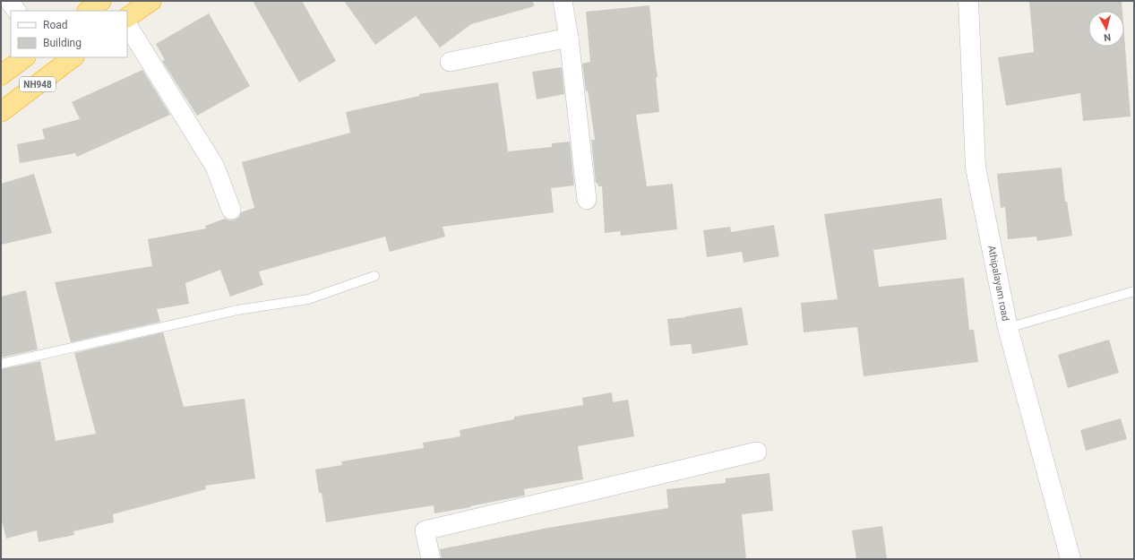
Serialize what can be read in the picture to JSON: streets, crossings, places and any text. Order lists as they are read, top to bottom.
{
  "streets": {
    "highway": ["NH948"],
    "street": ["Athipalayam road"]
  },
  "legend": ["Road", "Building"],
  "north": "bottom"
}
